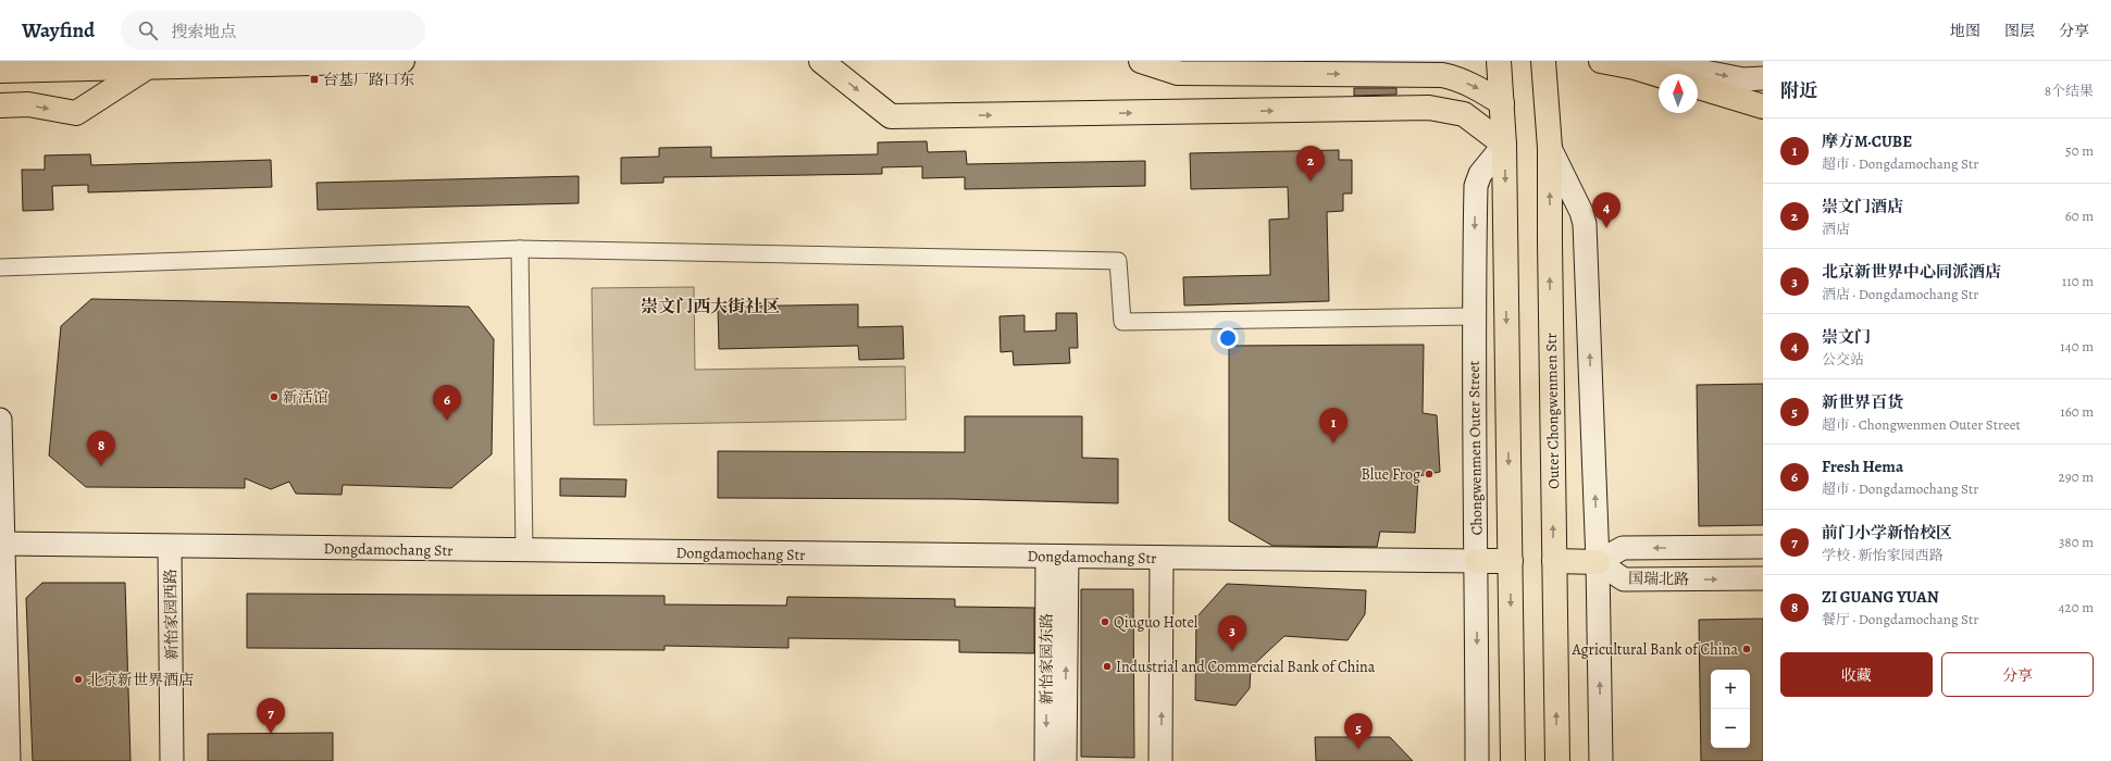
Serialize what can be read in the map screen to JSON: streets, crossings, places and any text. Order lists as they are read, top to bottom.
{
  "streets": {
    "main road": ["Outer Chongwenmen Str"],
    "street": [
      "Chongwenmen Outer Street",
      "Dongdamochang Str",
      "国瑞北路",
      "新怡家园西路",
      "新怡家园东路"
    ]
  },
  "crossings": [
    ["Chongwenmen Outer Street", "Dongdamochang Str"],
    ["Dongdamochang Str", "新怡家园西路"],
    ["Dongdamochang Str", "新怡家园东路"]
  ],
  "districts": ["崇文门西大街社区"],
  "places": {
    "transit": ["台基厂路口东"],
    "other": [
      "新活馆",
      "Blue Frog",
      "Qiuguo Hotel",
      "Agricultural Bank of China",
      "Industrial and Commercial Bank of China",
      "北京新世界酒店"
    ]
  },
  "north": "top",
  "page": {
    "header": "Wayfind",
    "search": "搜索地点",
    "nav": ["地图", "图层", "分享"],
    "heading": ["附近", "8个结果"],
    "list": [
      {
        "mark": "1",
        "name": "摩方M·CUBE",
        "note": "超市 · Dongdamochang Str",
        "value": "50 m"
      },
      {
        "mark": "2",
        "name": "崇文门酒店",
        "note": "酒店",
        "value": "60 m"
      },
      {
        "mark": "3",
        "name": "北京新世界中心同派酒店",
        "note": "酒店 · Dongdamochang Str",
        "value": "110 m"
      },
      {
        "mark": "4",
        "name": "崇文门",
        "note": "公交站",
        "value": "140 m"
      },
      {
        "mark": "5",
        "name": "新世界百货",
        "note": "超市 · Chongwenmen Outer Street",
        "value": "160 m"
      },
      {
        "mark": "6",
        "name": "Fresh Hema",
        "note": "超市 · Dongdamochang Str",
        "value": "290 m"
      },
      {
        "mark": "7",
        "name": "前门小学新怡校区",
        "note": "学校 · 新怡家园西路",
        "value": "380 m"
      },
      {
        "mark": "8",
        "name": "ZI GUANG YUAN",
        "note": "餐厅 · Dongdamochang Str",
        "value": "420 m"
      }
    ],
    "pins": [
      "2",
      "4",
      "6",
      "1",
      "8",
      "3",
      "7",
      "5"
    ],
    "buttons": ["收藏", "分享"],
    "map_buttons": ["+", "−"]
  }
}
